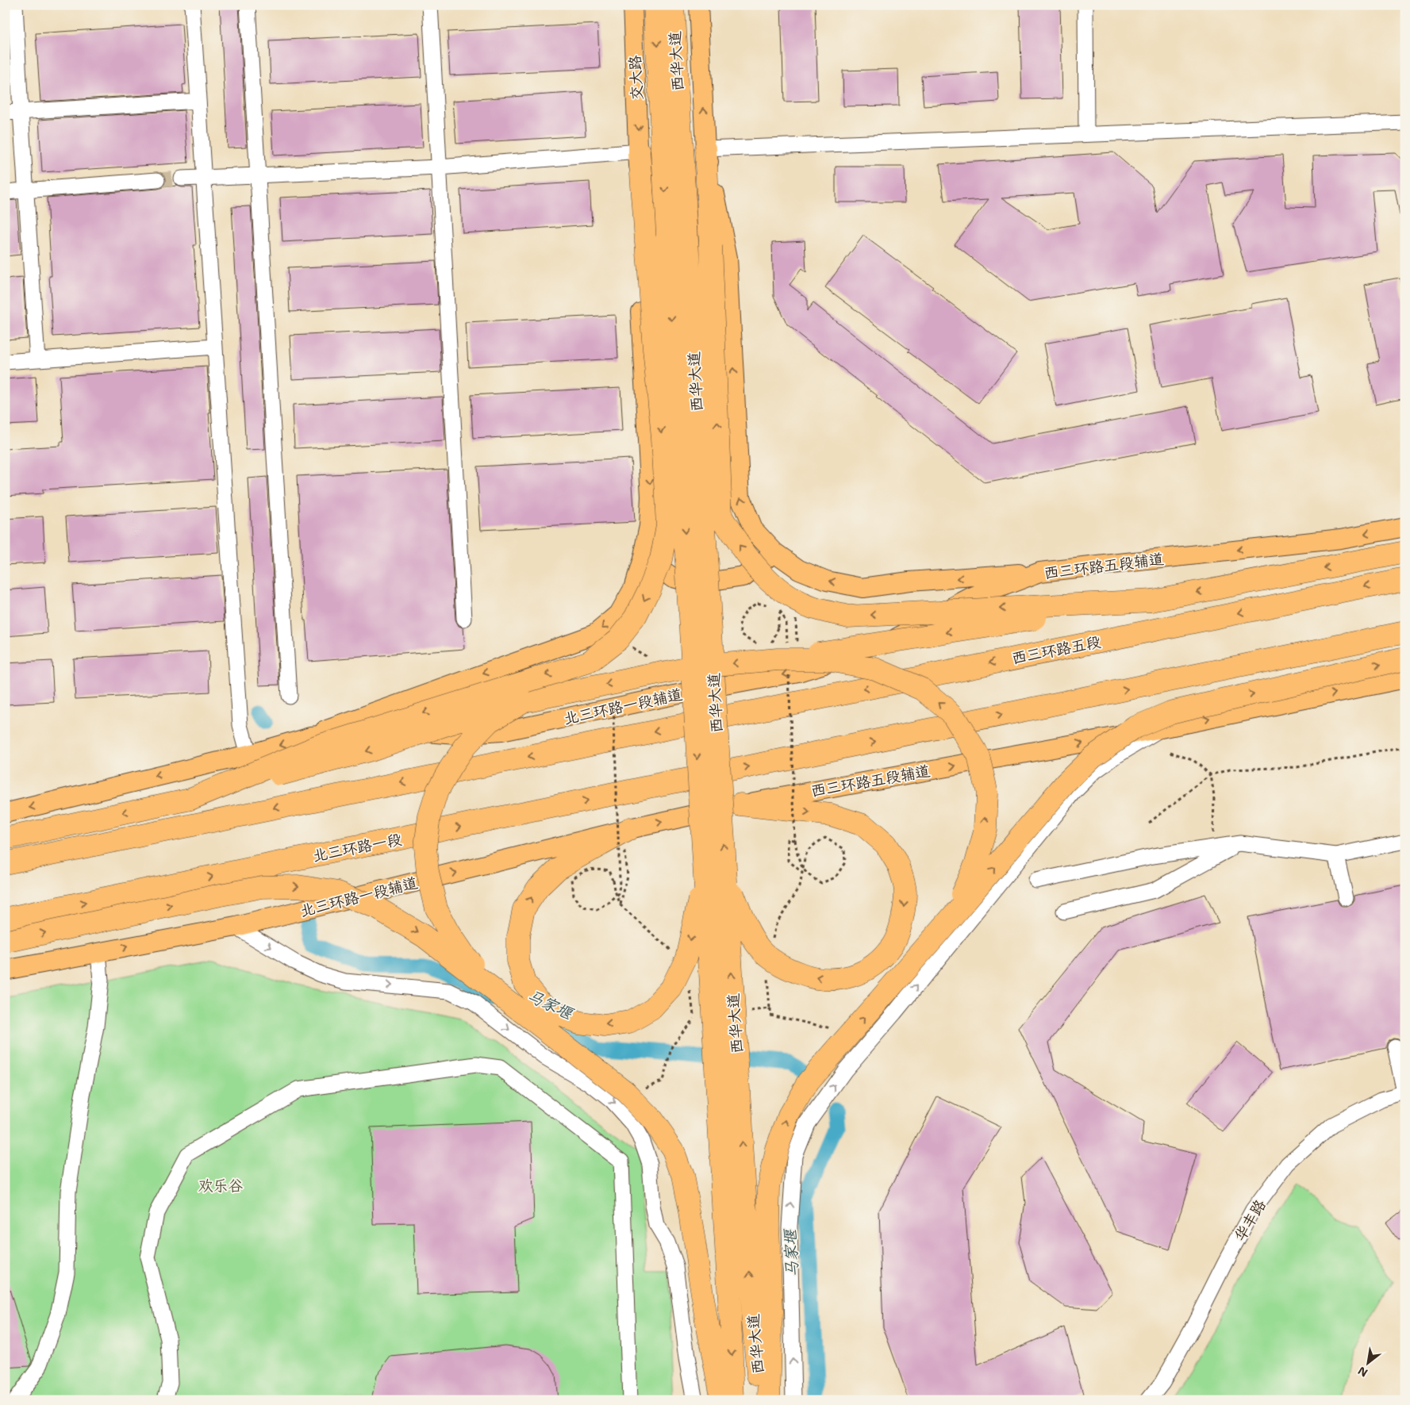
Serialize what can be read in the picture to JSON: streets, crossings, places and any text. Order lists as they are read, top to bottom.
{
  "streets": {
    "highway": ["西华大道", "西三环路五段", "北三环路一段"],
    "main road": ["交大路", "西三环路五段辅道", "北三环路一段辅道"],
    "street": ["华丰路"]
  },
  "crossings": [
    ["交大路", "北三环路一段辅道"],
    ["西三环路五段辅道", "北三环路一段辅道"]
  ],
  "one_way": ["交大路"],
  "water": ["马家堰"],
  "parks": ["欢乐谷"],
  "north": "bottom left"
}
